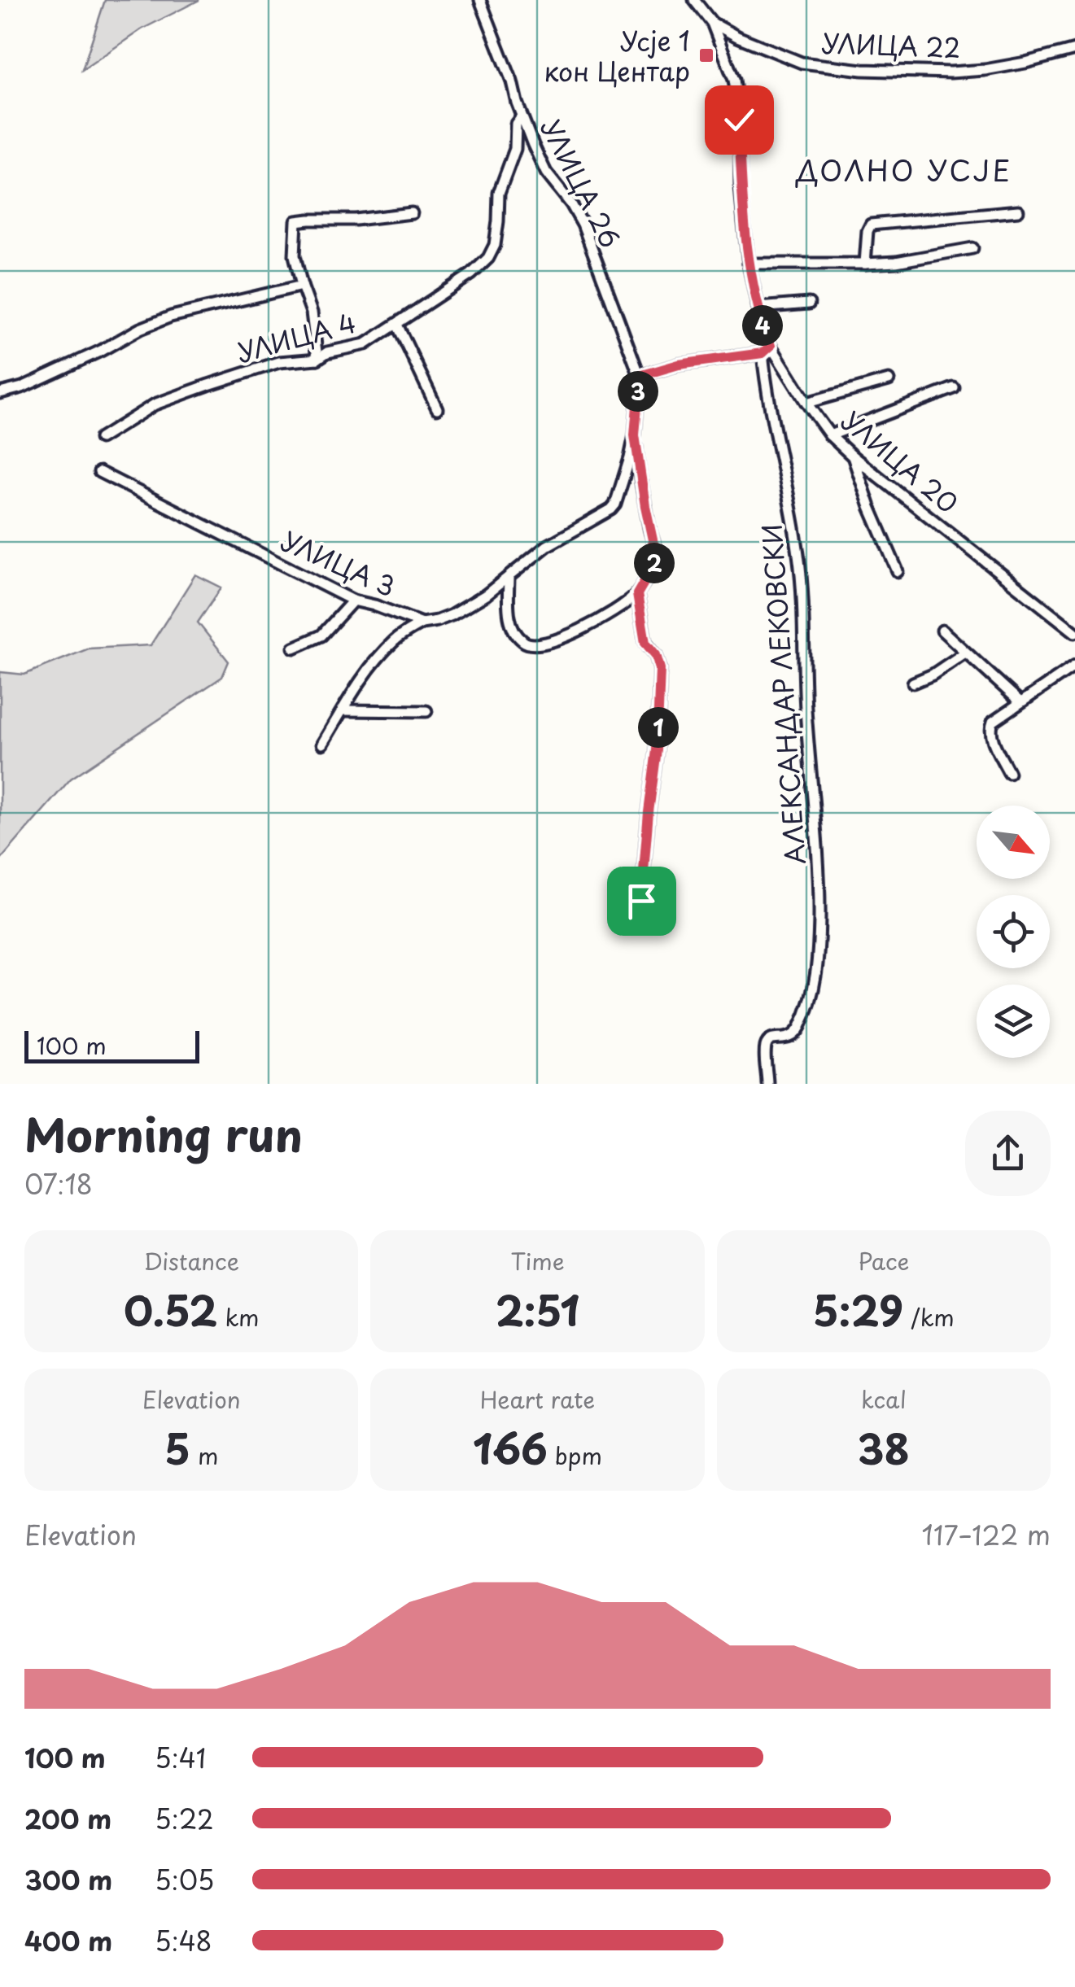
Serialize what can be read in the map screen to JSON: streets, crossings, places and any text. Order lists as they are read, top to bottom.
{
  "streets": {
    "street": [
      "УЛИЦА 22",
      "УЛИЦА 26",
      "УЛИЦА 4",
      "УЛИЦА 20",
      "УЛИЦА 3",
      "АЛЕКСАНДАР ЛЕКОВСКИ"
    ]
  },
  "crossings": [
    ["УЛИЦА 22", "УЛИЦА 20"],
    ["УЛИЦА 26", "УЛИЦА 4"],
    ["УЛИЦА 26", "УЛИЦА 3"],
    ["УЛИЦА 20", "АЛЕКСАНДАР ЛЕКОВСКИ"]
  ],
  "districts": ["ДОЛНО УСЈЕ"],
  "places": {
    "transit": ["Усје 1 кон Центар"]
  },
  "scale_bar": "100 m",
  "north": "bottom right",
  "page": {
    "pins": [
      "4",
      "3",
      "2",
      "1"
    ],
    "scale": "100 m",
    "heading": ["Morning run", "07:18"],
    "stats": [
      ["Distance", "0.52 km"],
      ["Time", "2:51"],
      ["Pace", "5:29 /km"],
      ["Elevation", "5 m"],
      ["Heart rate", "166 bpm"],
      ["kcal", "38"]
    ],
    "chart": ["Elevation", "117–122 m"],
    "list": [
      {
        "name": "100 m",
        "note": "5:41"
      },
      {
        "name": "200 m",
        "note": "5:22"
      },
      {
        "name": "300 m",
        "note": "5:05"
      },
      {
        "name": "400 m",
        "note": "5:48"
      }
    ]
  }
}
